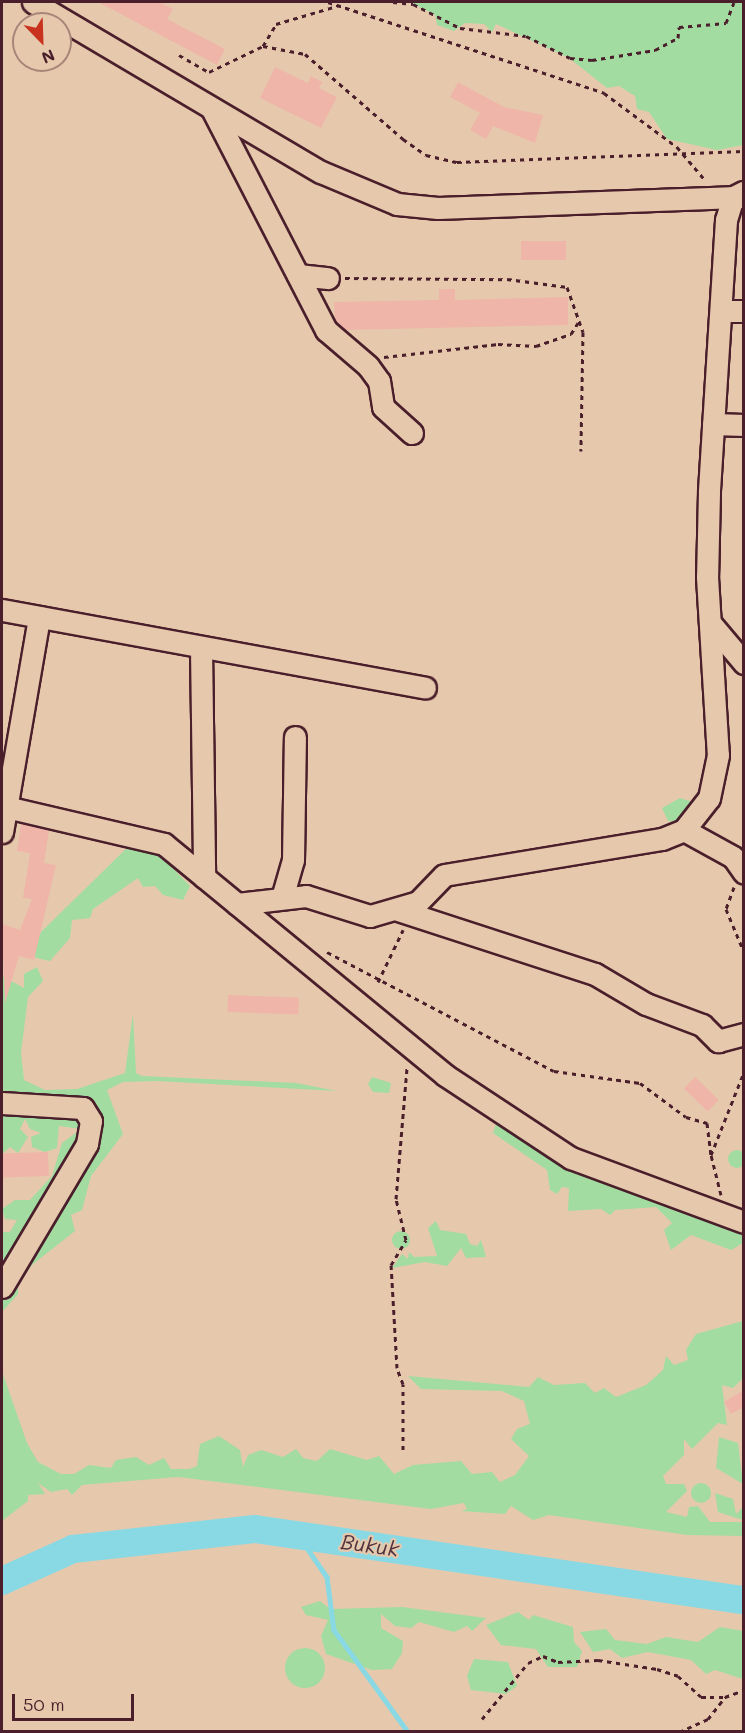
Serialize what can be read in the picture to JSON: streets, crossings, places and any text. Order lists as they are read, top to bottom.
{
  "water": ["Bukuk"],
  "scale_bar": "50 m",
  "north": "bottom right"
}
